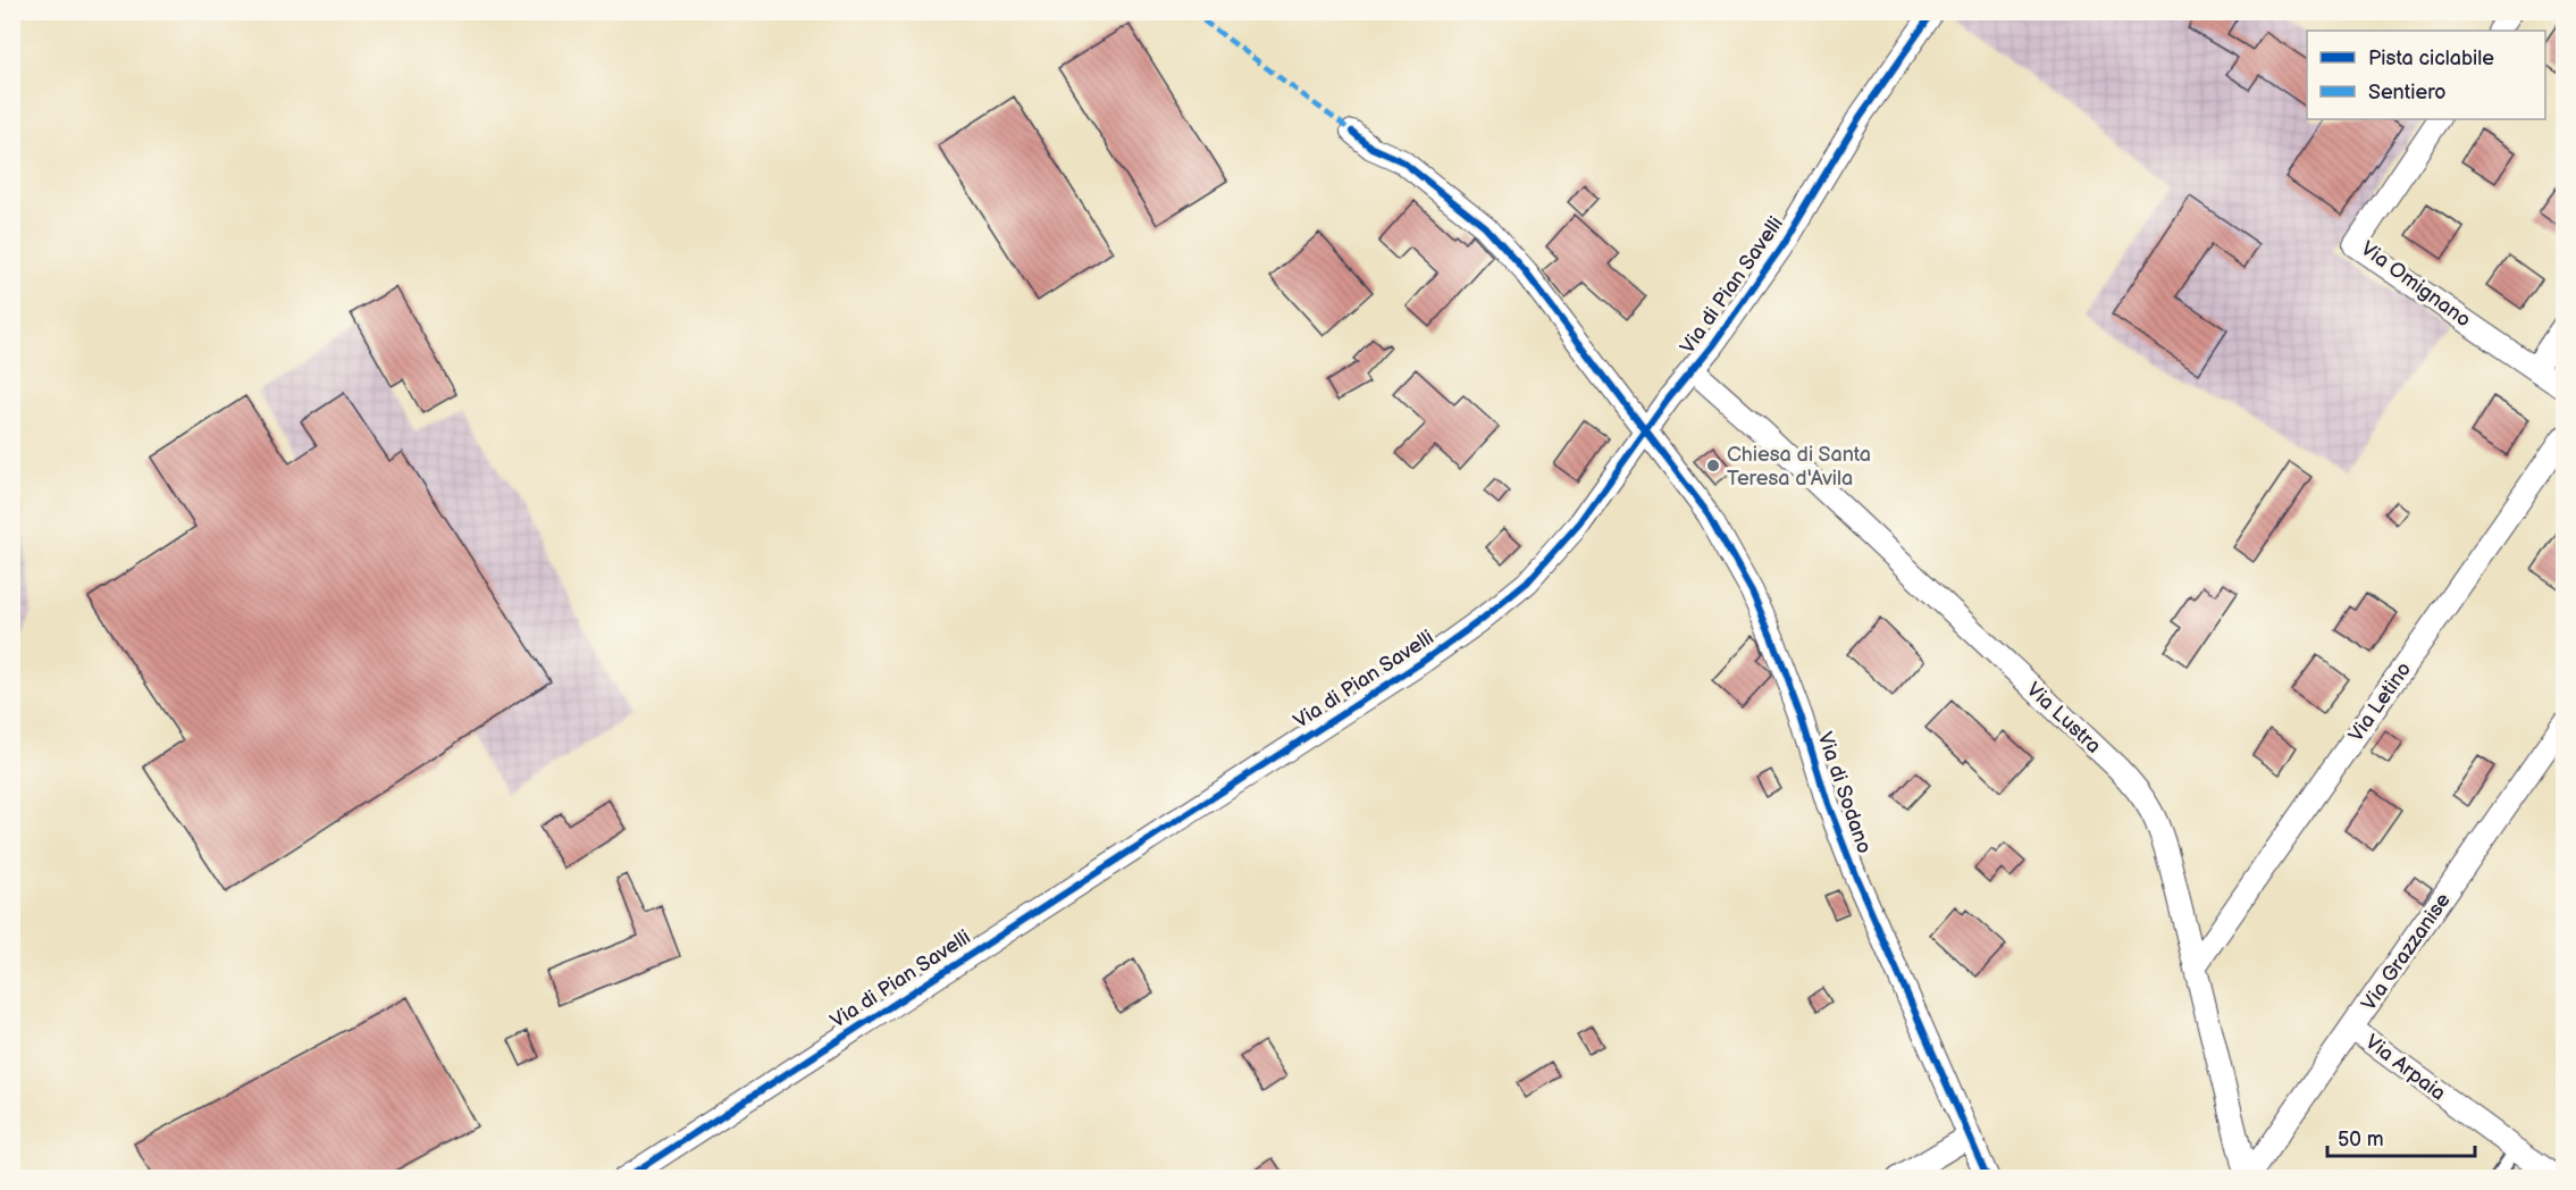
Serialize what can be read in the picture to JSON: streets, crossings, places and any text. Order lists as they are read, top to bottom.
{
  "streets": {
    "street": [
      "Via Omignano",
      "Via di Pian Savelli",
      "Via Letino",
      "Via Lustra",
      "Via di Sodano",
      "Via Grazzanise",
      "Via Arpaia"
    ]
  },
  "crossings": [
    ["Via di Pian Savelli", "Via Lustra"],
    ["Via di Pian Savelli", "Via di Sodano"],
    ["Via Letino", "Via Lustra"],
    ["Via Lustra", "Via Grazzanise"],
    ["Via Grazzanise", "Via Arpaia"]
  ],
  "places": ["Chiesa di Santa Teresa d'Avila"],
  "legend": ["Pista ciclabile", "Sentiero"],
  "scale_bar": "50 m"
}
